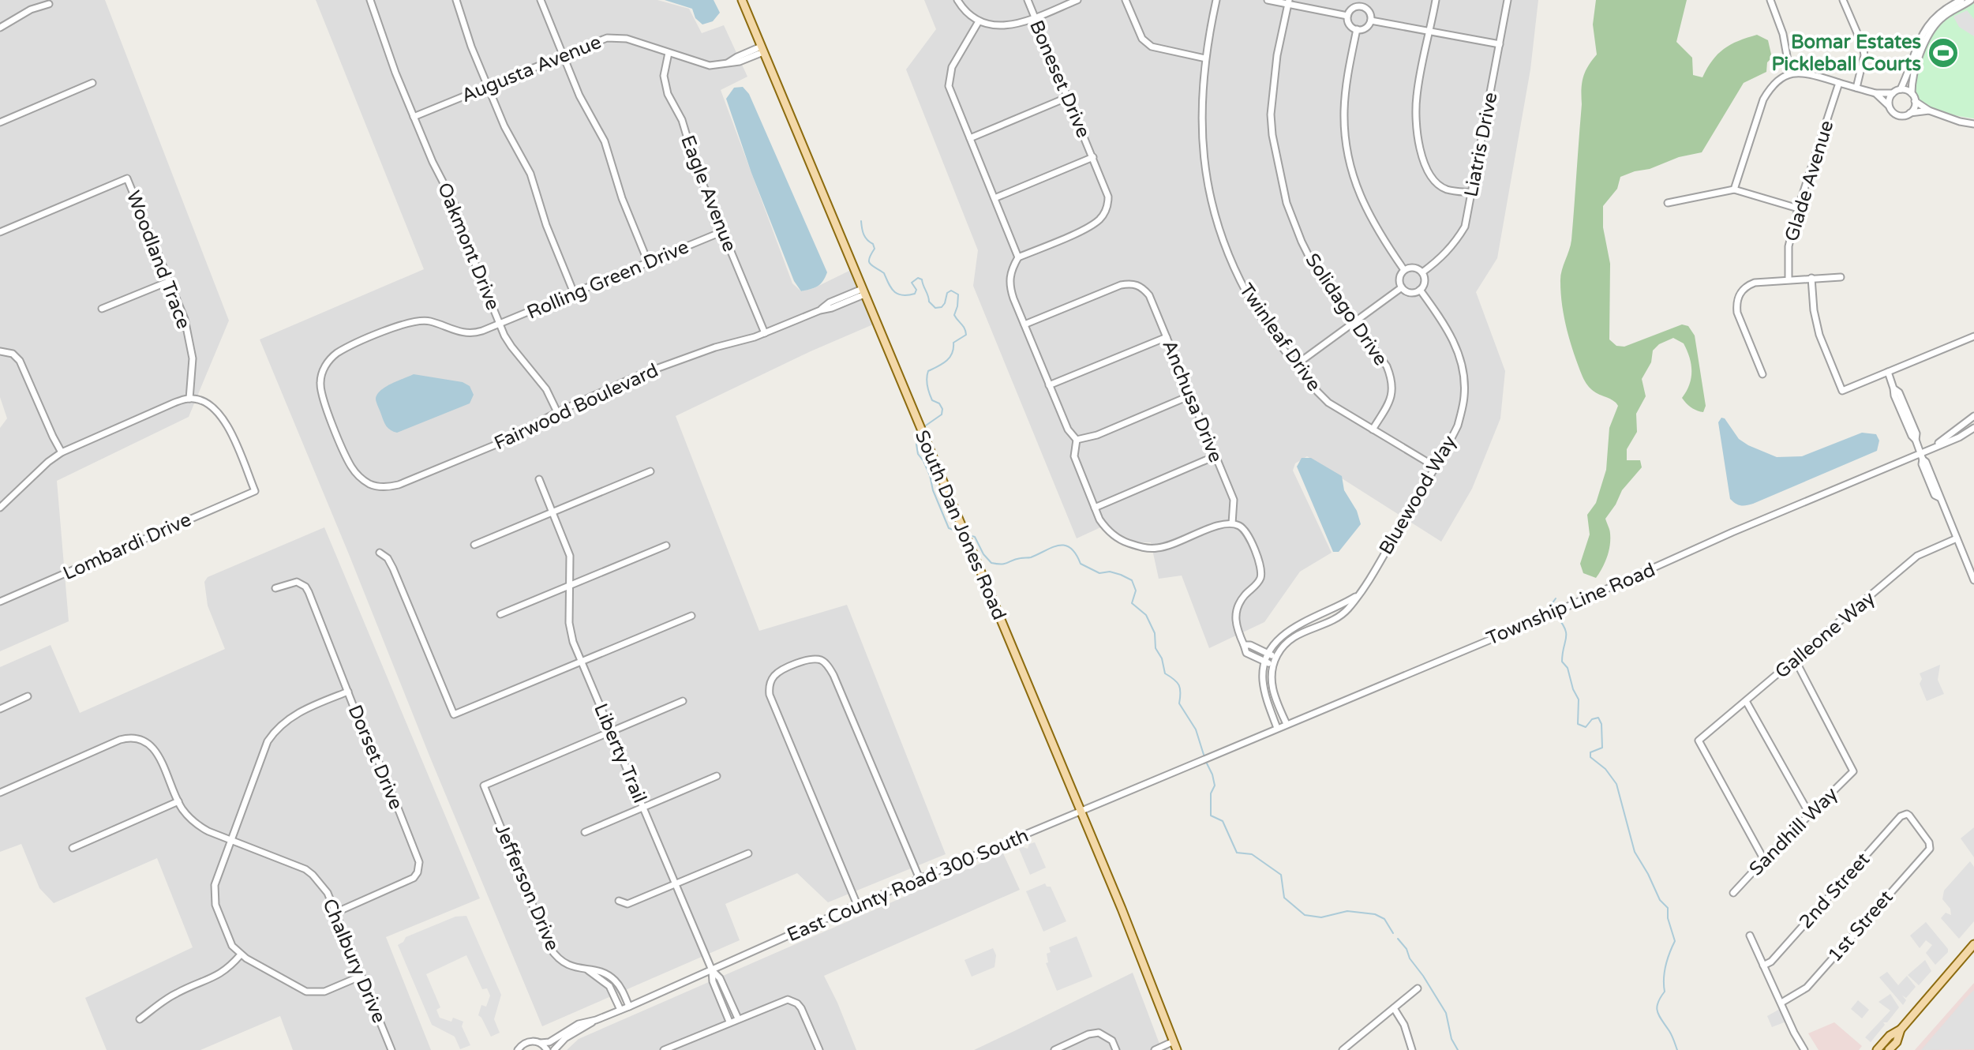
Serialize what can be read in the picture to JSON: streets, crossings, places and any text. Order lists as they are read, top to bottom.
{
  "streets": {
    "main road": ["South Dan Jones Road"],
    "street": [
      "Augusta Avenue",
      "Boneset Drive",
      "Liatris Drive",
      "Glade Avenue",
      "Eagle Avenue",
      "Oakmont Drive",
      "Woodland Trace",
      "Rolling Green Drive",
      "Solidago Drive",
      "Twinleaf Drive",
      "Anchusa Drive",
      "Fairwood Boulevard",
      "Bluewood Way",
      "Lombardi Drive",
      "Township Line Road",
      "Galleone Way",
      "Liberty Trail",
      "Dorset Drive",
      "Sandhill Way",
      "East County Road 300 South",
      "Jefferson Drive",
      "2nd Street",
      "1st Street",
      "Chalbury Drive"
    ]
  },
  "crossings": [
    ["Augusta Avenue", "Eagle Avenue"],
    ["Augusta Avenue", "Oakmont Drive"],
    ["Augusta Avenue", "South Dan Jones Road"],
    ["Liatris Drive", "Bluewood Way"],
    ["Eagle Avenue", "Rolling Green Drive"],
    ["Eagle Avenue", "Fairwood Boulevard"],
    ["Oakmont Drive", "Rolling Green Drive"],
    ["Oakmont Drive", "Fairwood Boulevard"],
    ["Woodland Trace", "Lombardi Drive"],
    ["Rolling Green Drive", "Fairwood Boulevard"],
    ["Solidago Drive", "Twinleaf Drive"],
    ["Twinleaf Drive", "Bluewood Way"],
    ["Fairwood Boulevard", "South Dan Jones Road"],
    ["Bluewood Way", "Township Line Road"],
    ["South Dan Jones Road", "East County Road 300 South"],
    ["Township Line Road", "East County Road 300 South"],
    ["Galleone Way", "Sandhill Way"],
    ["Liberty Trail", "East County Road 300 South"],
    ["Liberty Trail", "Jefferson Drive"],
    ["Dorset Drive", "Chalbury Drive"],
    ["East County Road 300 South", "Jefferson Drive"],
    ["2nd Street", "1st Street"]
  ],
  "places": {
    "sports": ["Bomar Estates Pickleball Courts"]
  }
}
